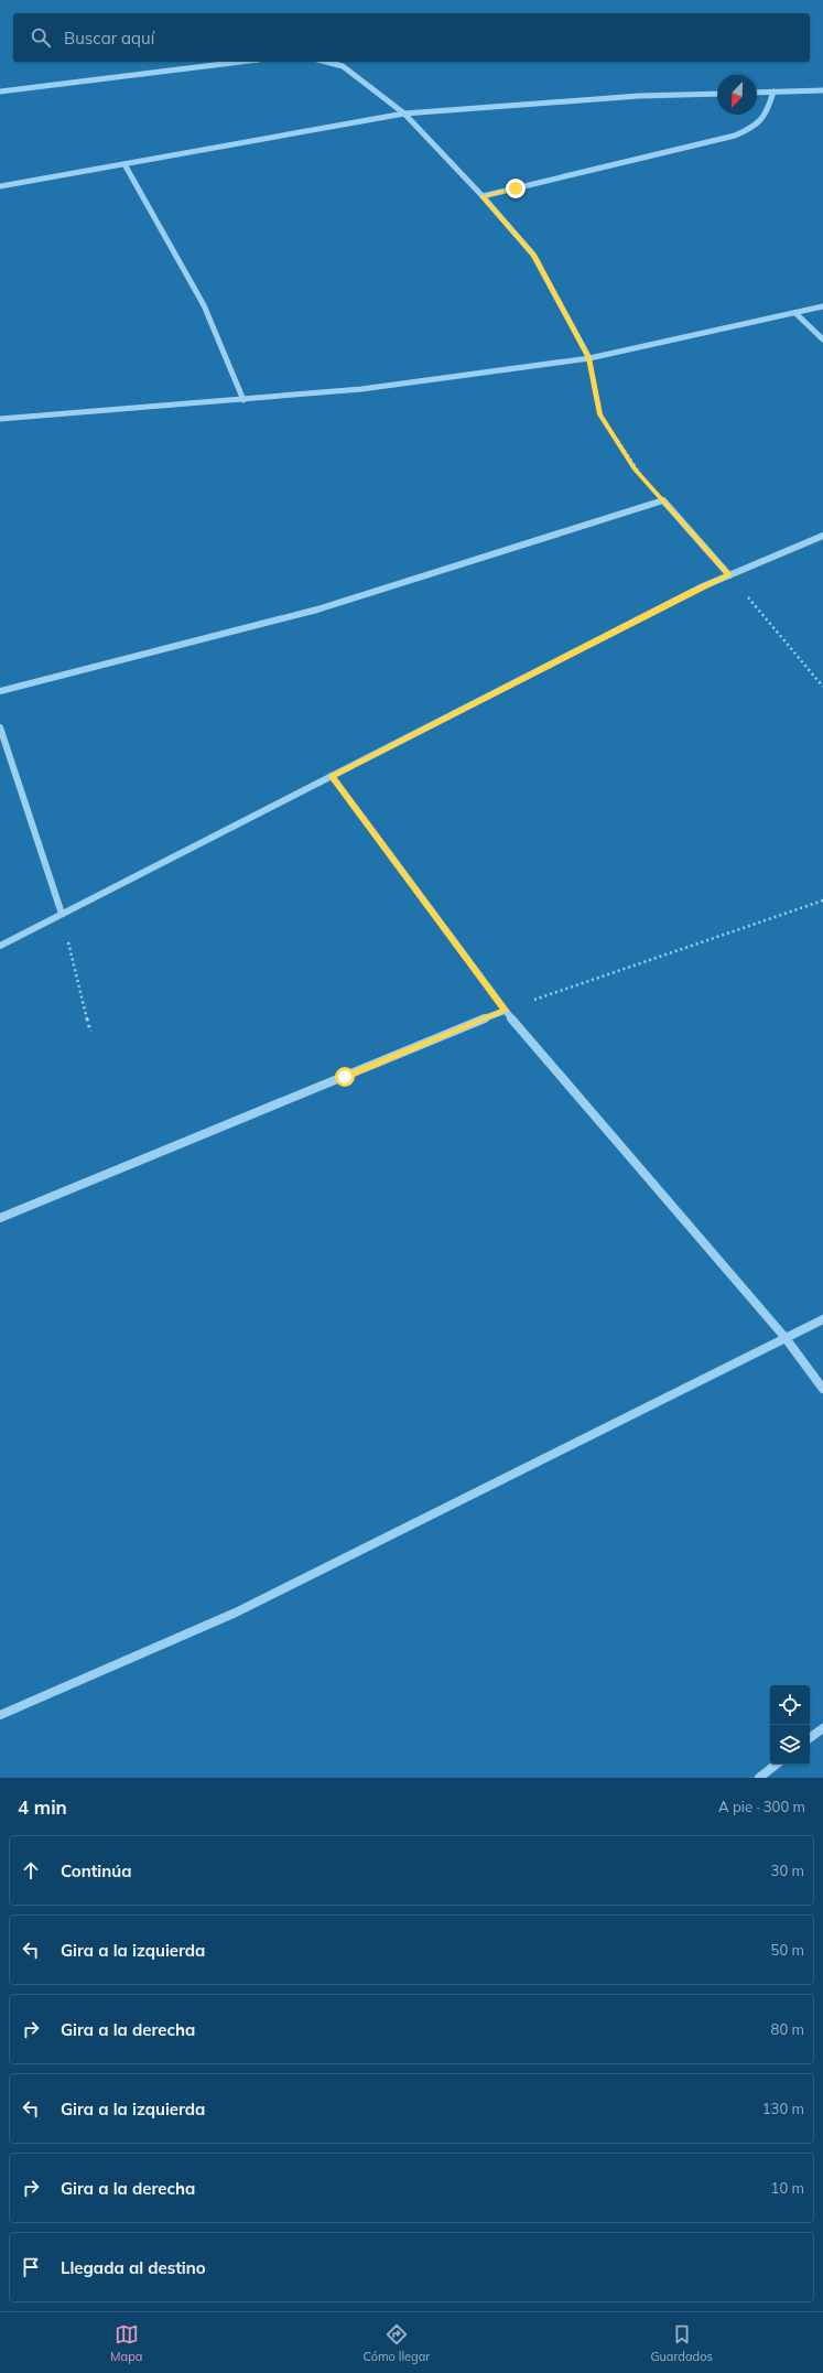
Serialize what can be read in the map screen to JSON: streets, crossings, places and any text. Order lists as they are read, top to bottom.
{
  "north": "bottom left",
  "page": {
    "search": "Buscar aquí",
    "heading": ["4 min", "A pie · 300 m"],
    "list": [
      ["Continúa", "30 m"],
      ["Gira a la izquierda", "50 m"],
      ["Gira a la derecha", "80 m"],
      ["Gira a la izquierda", "130 m"],
      ["Gira a la derecha", "10 m"],
      "Llegada al destino"
    ],
    "nav": ["Mapa", "Cómo llegar", "Guardados"]
  }
}
